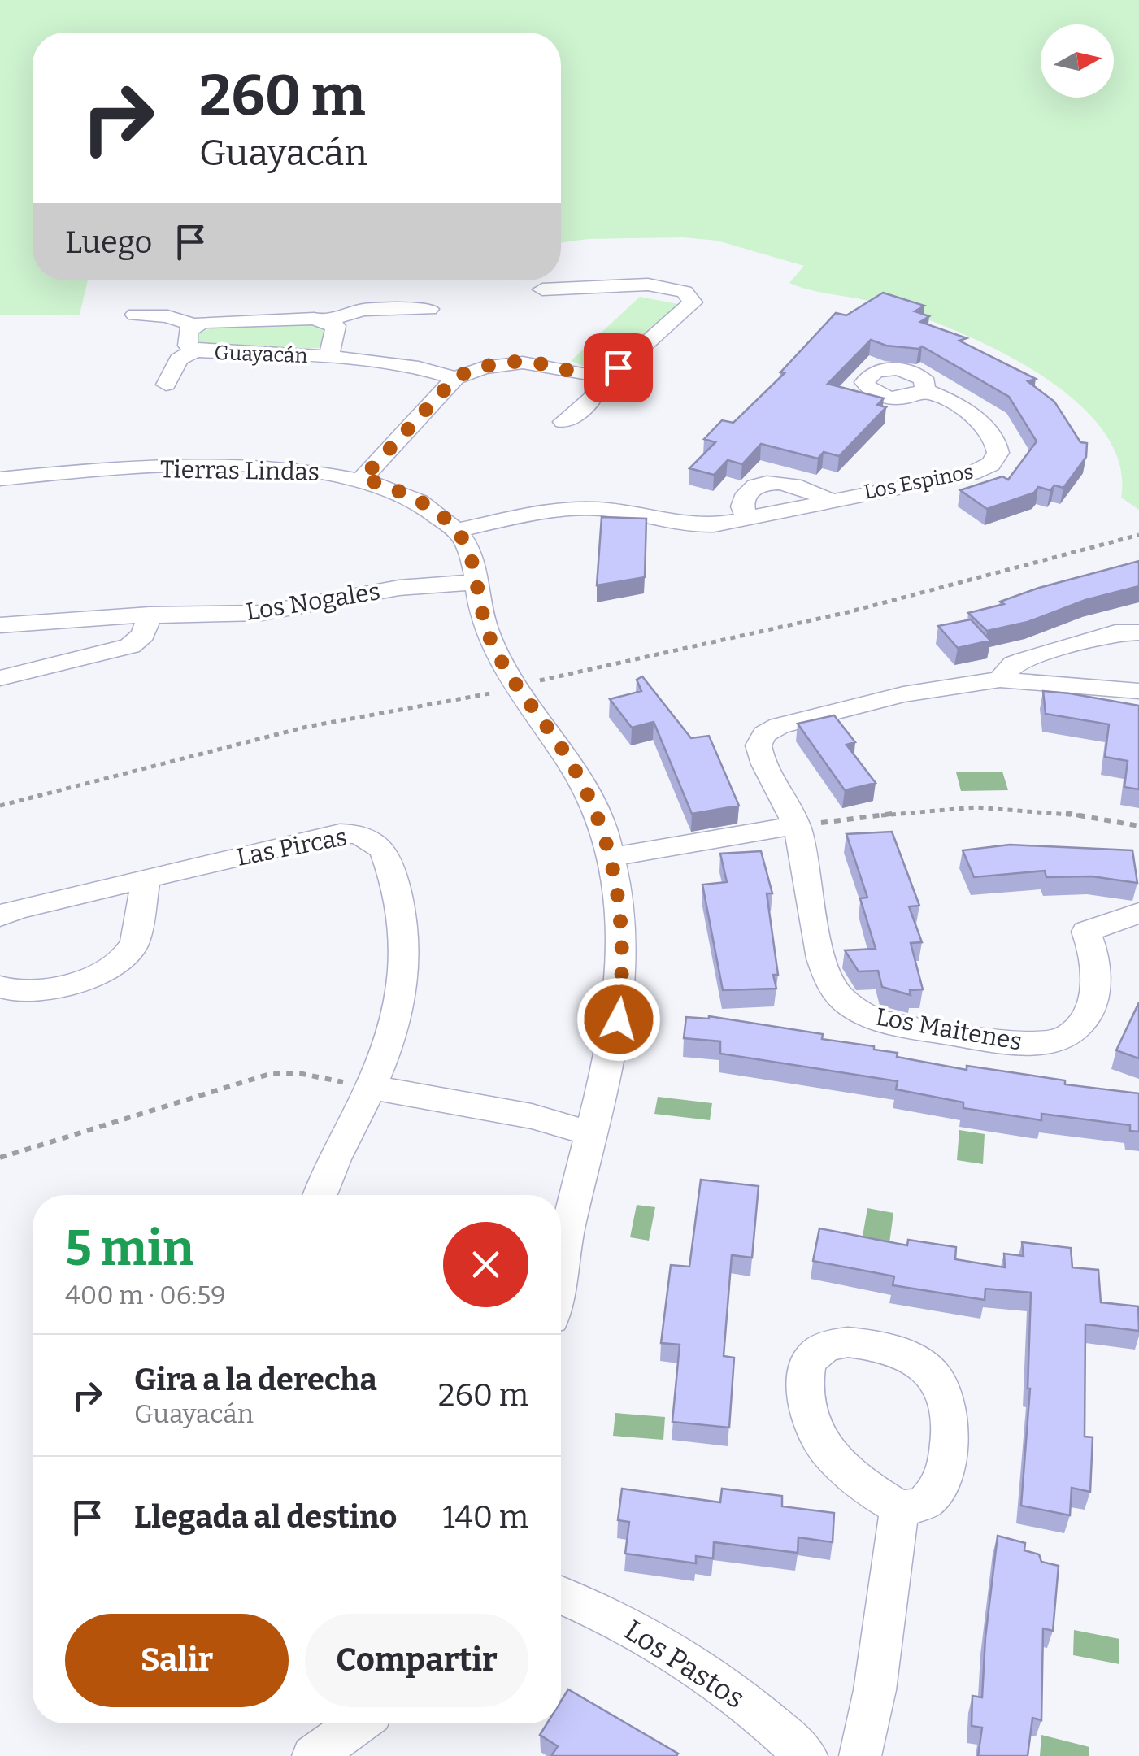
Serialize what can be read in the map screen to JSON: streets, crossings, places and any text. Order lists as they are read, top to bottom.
{
  "streets": {
    "street": [
      "Guayacán",
      "Tierras Lindas",
      "Los Espinos",
      "Los Nogales",
      "Las Pircas",
      "Los Maitenes",
      "Los Pastos"
    ]
  },
  "crossings": [
    ["Tierras Lindas", "Los Espinos"]
  ],
  "north": "right",
  "page": {
    "turn": ["260 m", "Guayacán"],
    "then": "Luego",
    "heading": ["5 min", "400 m · 06:59"],
    "list": [
      {
        "name": "Gira a la derecha",
        "note": "Guayacán",
        "value": "260 m"
      },
      {
        "name": "Llegada al destino",
        "value": "140 m"
      }
    ],
    "buttons": ["Salir", "Compartir"]
  }
}
